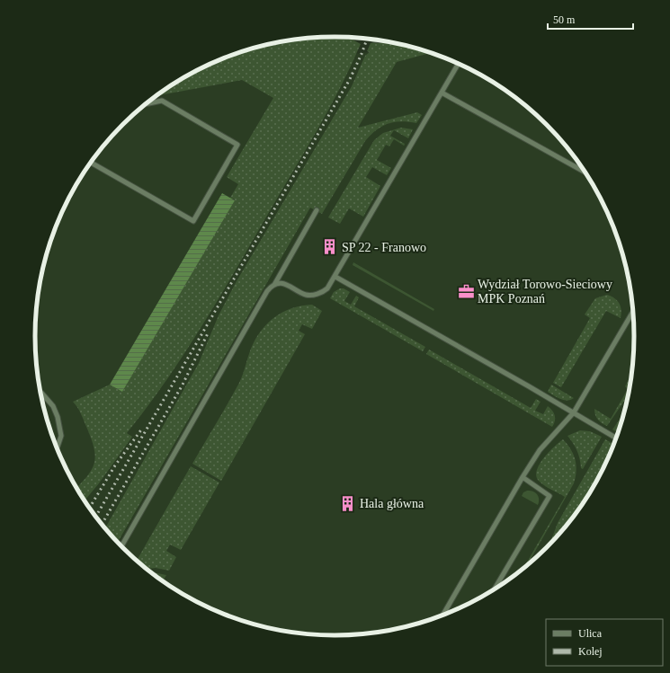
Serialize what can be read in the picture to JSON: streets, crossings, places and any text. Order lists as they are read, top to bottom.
{
  "places": {
    "building": ["SP 22 - Franowo", "Hala główna"],
    "office": ["Wydział Torowo-Sieciowy MPK Poznań"]
  },
  "legend": ["Ulica", "Kolej"],
  "scale_bar": "50 m"
}
